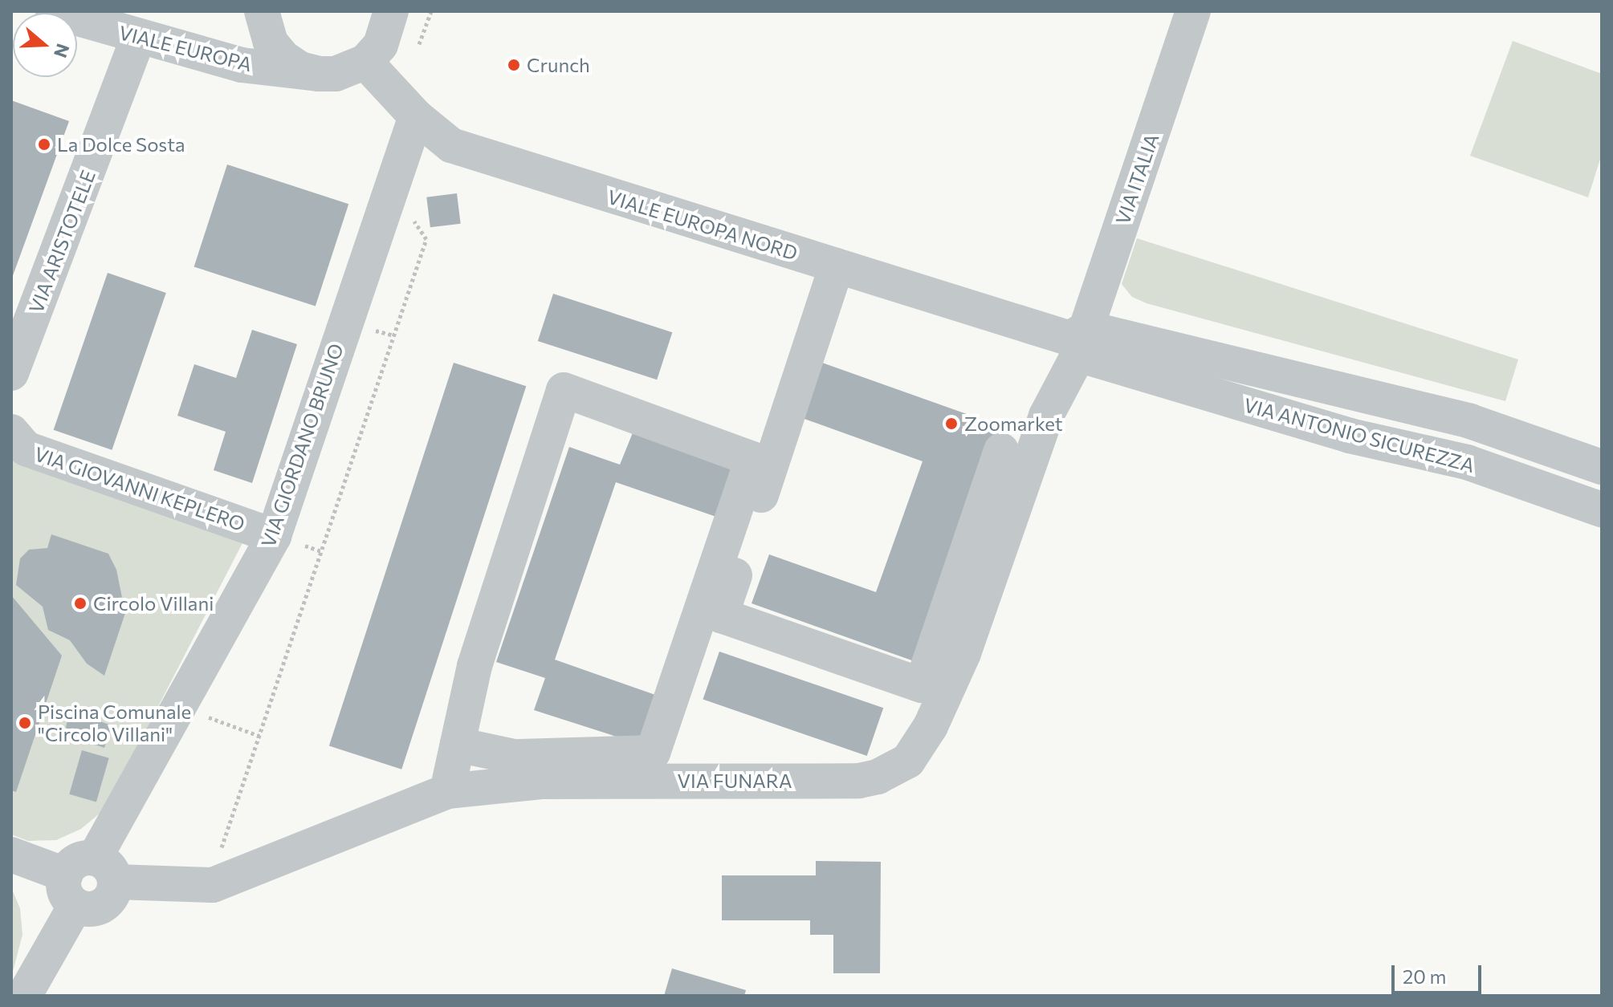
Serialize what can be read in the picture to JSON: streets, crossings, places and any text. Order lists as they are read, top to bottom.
{
  "streets": {
    "street": [
      "VIALE EUROPA",
      "VIA ITALIA",
      "VIALE EUROPA NORD",
      "VIA ARISTOTELE",
      "VIA ANTONIO SICUREZZA",
      "VIA GIORDANO BRUNO",
      "VIA GIOVANNI KEPLERO",
      "VIA FUNARA"
    ]
  },
  "crossings": [
    ["VIALE EUROPA", "VIALE EUROPA NORD"],
    ["VIALE EUROPA", "VIA ARISTOTELE"],
    ["VIA ITALIA", "VIALE EUROPA NORD"],
    ["VIA ITALIA", "VIA ANTONIO SICUREZZA"],
    ["VIA ITALIA", "VIA FUNARA"],
    ["VIALE EUROPA NORD", "VIA ANTONIO SICUREZZA"],
    ["VIALE EUROPA NORD", "VIA GIORDANO BRUNO"],
    ["VIALE EUROPA NORD", "VIA FUNARA"],
    ["VIA ANTONIO SICUREZZA", "VIA FUNARA"],
    ["VIA GIORDANO BRUNO", "VIA GIOVANNI KEPLERO"],
    ["VIA GIORDANO BRUNO", "VIA FUNARA"]
  ],
  "places": [
    "Crunch",
    "La Dolce Sosta",
    "Zoomarket",
    "Circolo Villani",
    "Piscina Comunale \"Circolo Villani\""
  ],
  "scale_bar": "20 m",
  "north": "right"
}
